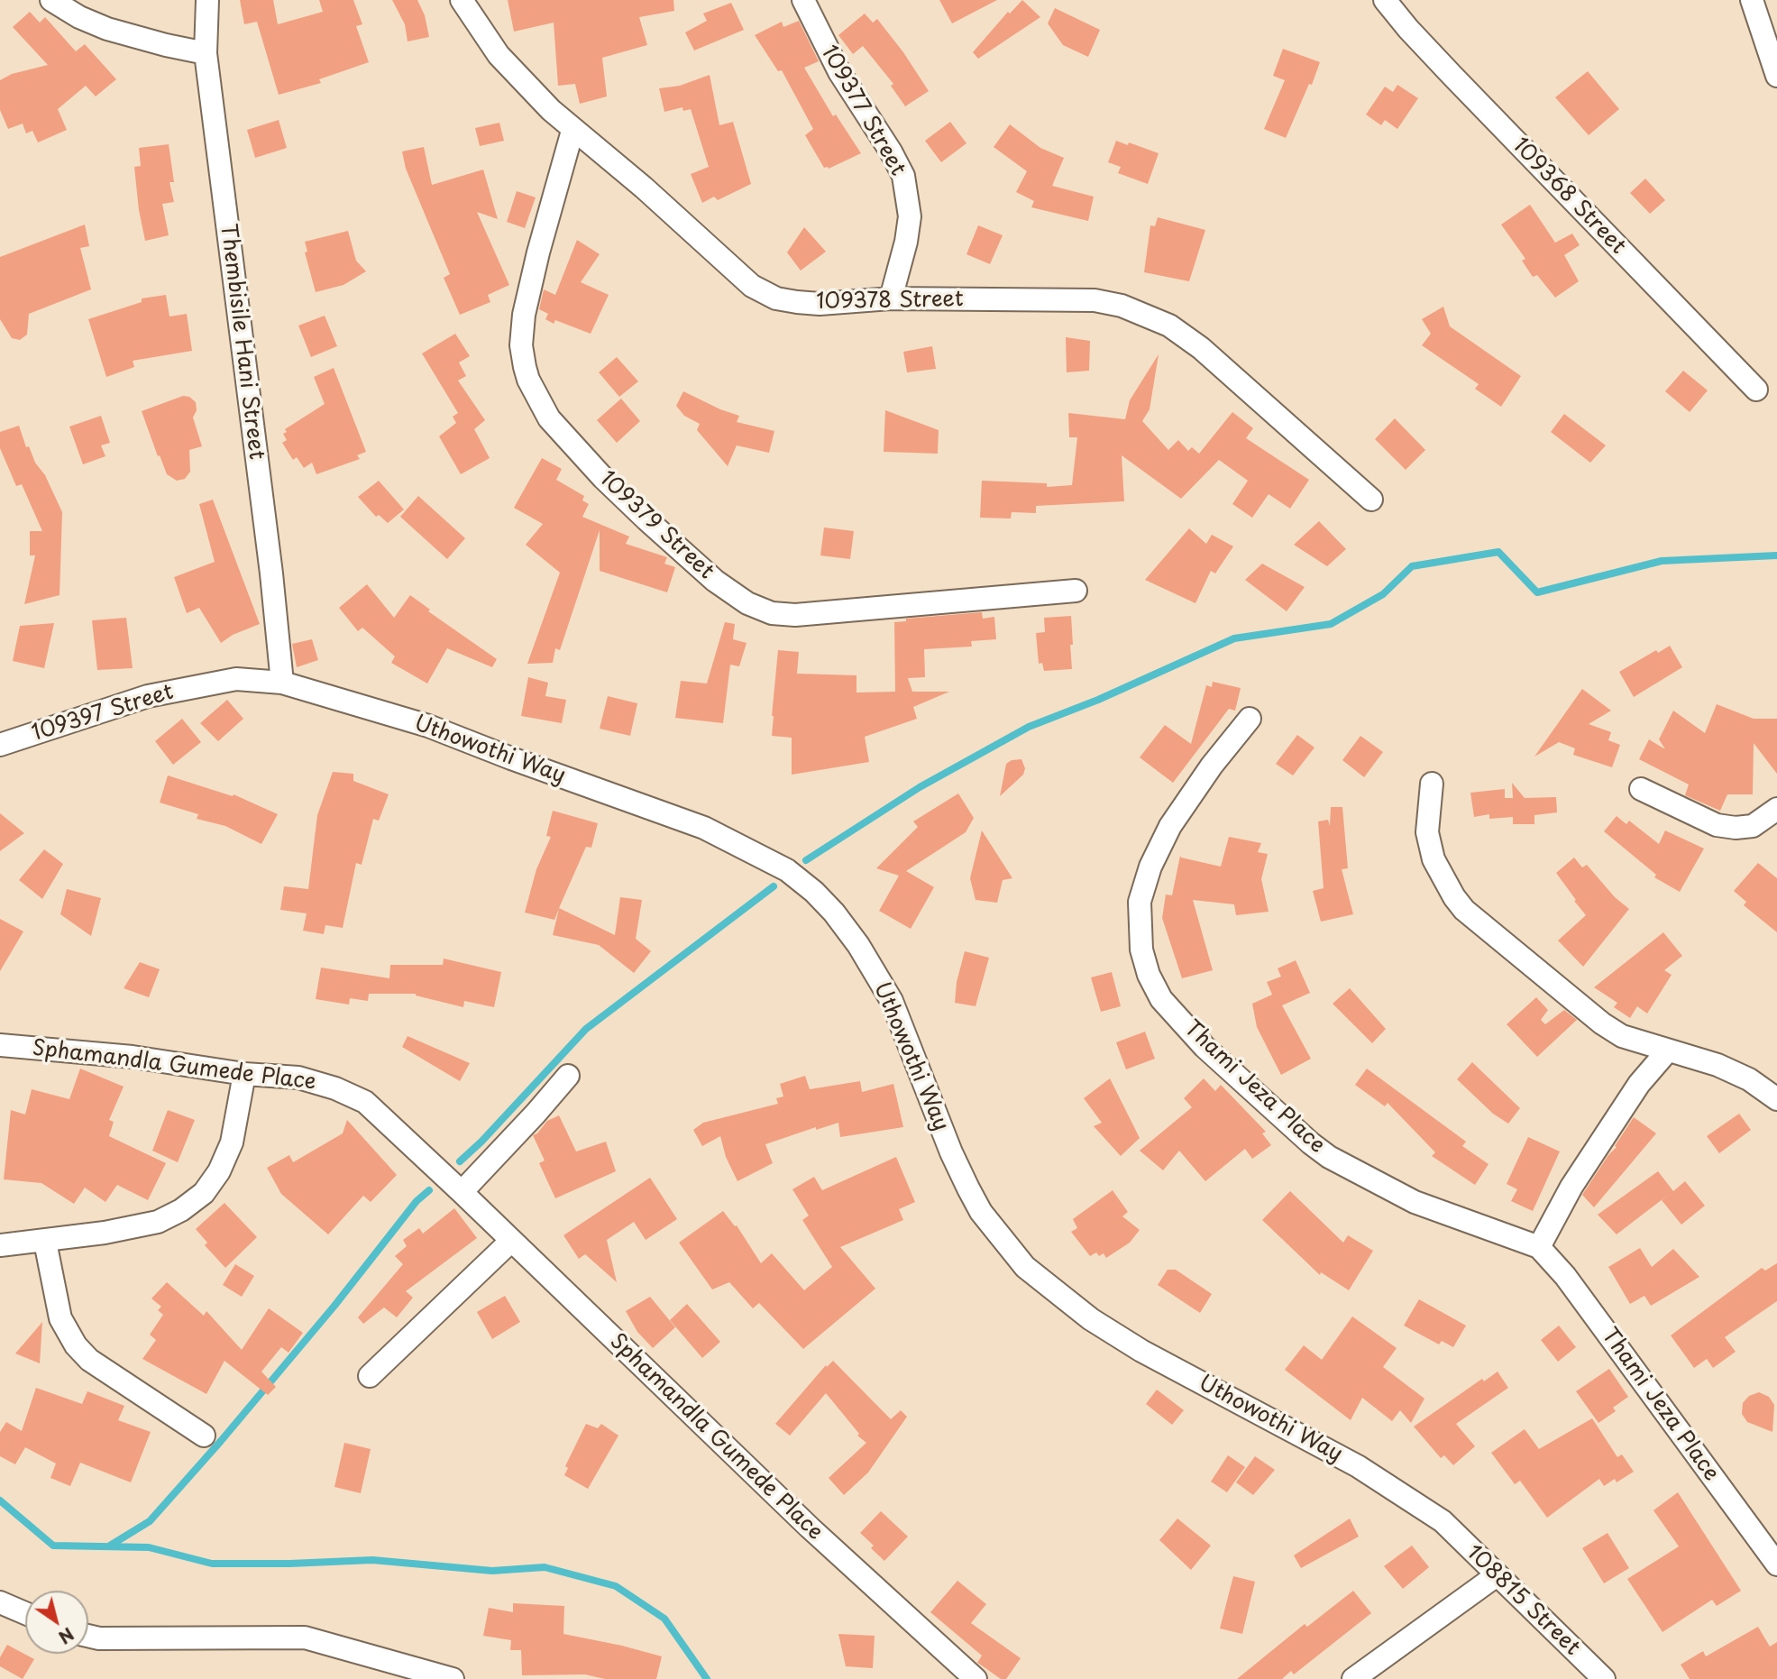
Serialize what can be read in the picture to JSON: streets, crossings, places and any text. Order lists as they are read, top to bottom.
{
  "streets": {
    "street": [
      "109377 Street",
      "109368 Street",
      "109378 Street",
      "Thembisile Hani Street",
      "109379 Street",
      "109397 Street",
      "Uthowothi Way",
      "Sphamandla Gumede Place",
      "Thami Jeza Place",
      "108815 Street"
    ]
  },
  "crossings": [
    ["109377 Street", "109378 Street"],
    ["109378 Street", "109379 Street"],
    ["Thembisile Hani Street", "109397 Street"],
    ["Thembisile Hani Street", "Uthowothi Way"],
    ["109397 Street", "Uthowothi Way"],
    ["Uthowothi Way", "108815 Street"]
  ],
  "north": "bottom right"
}
